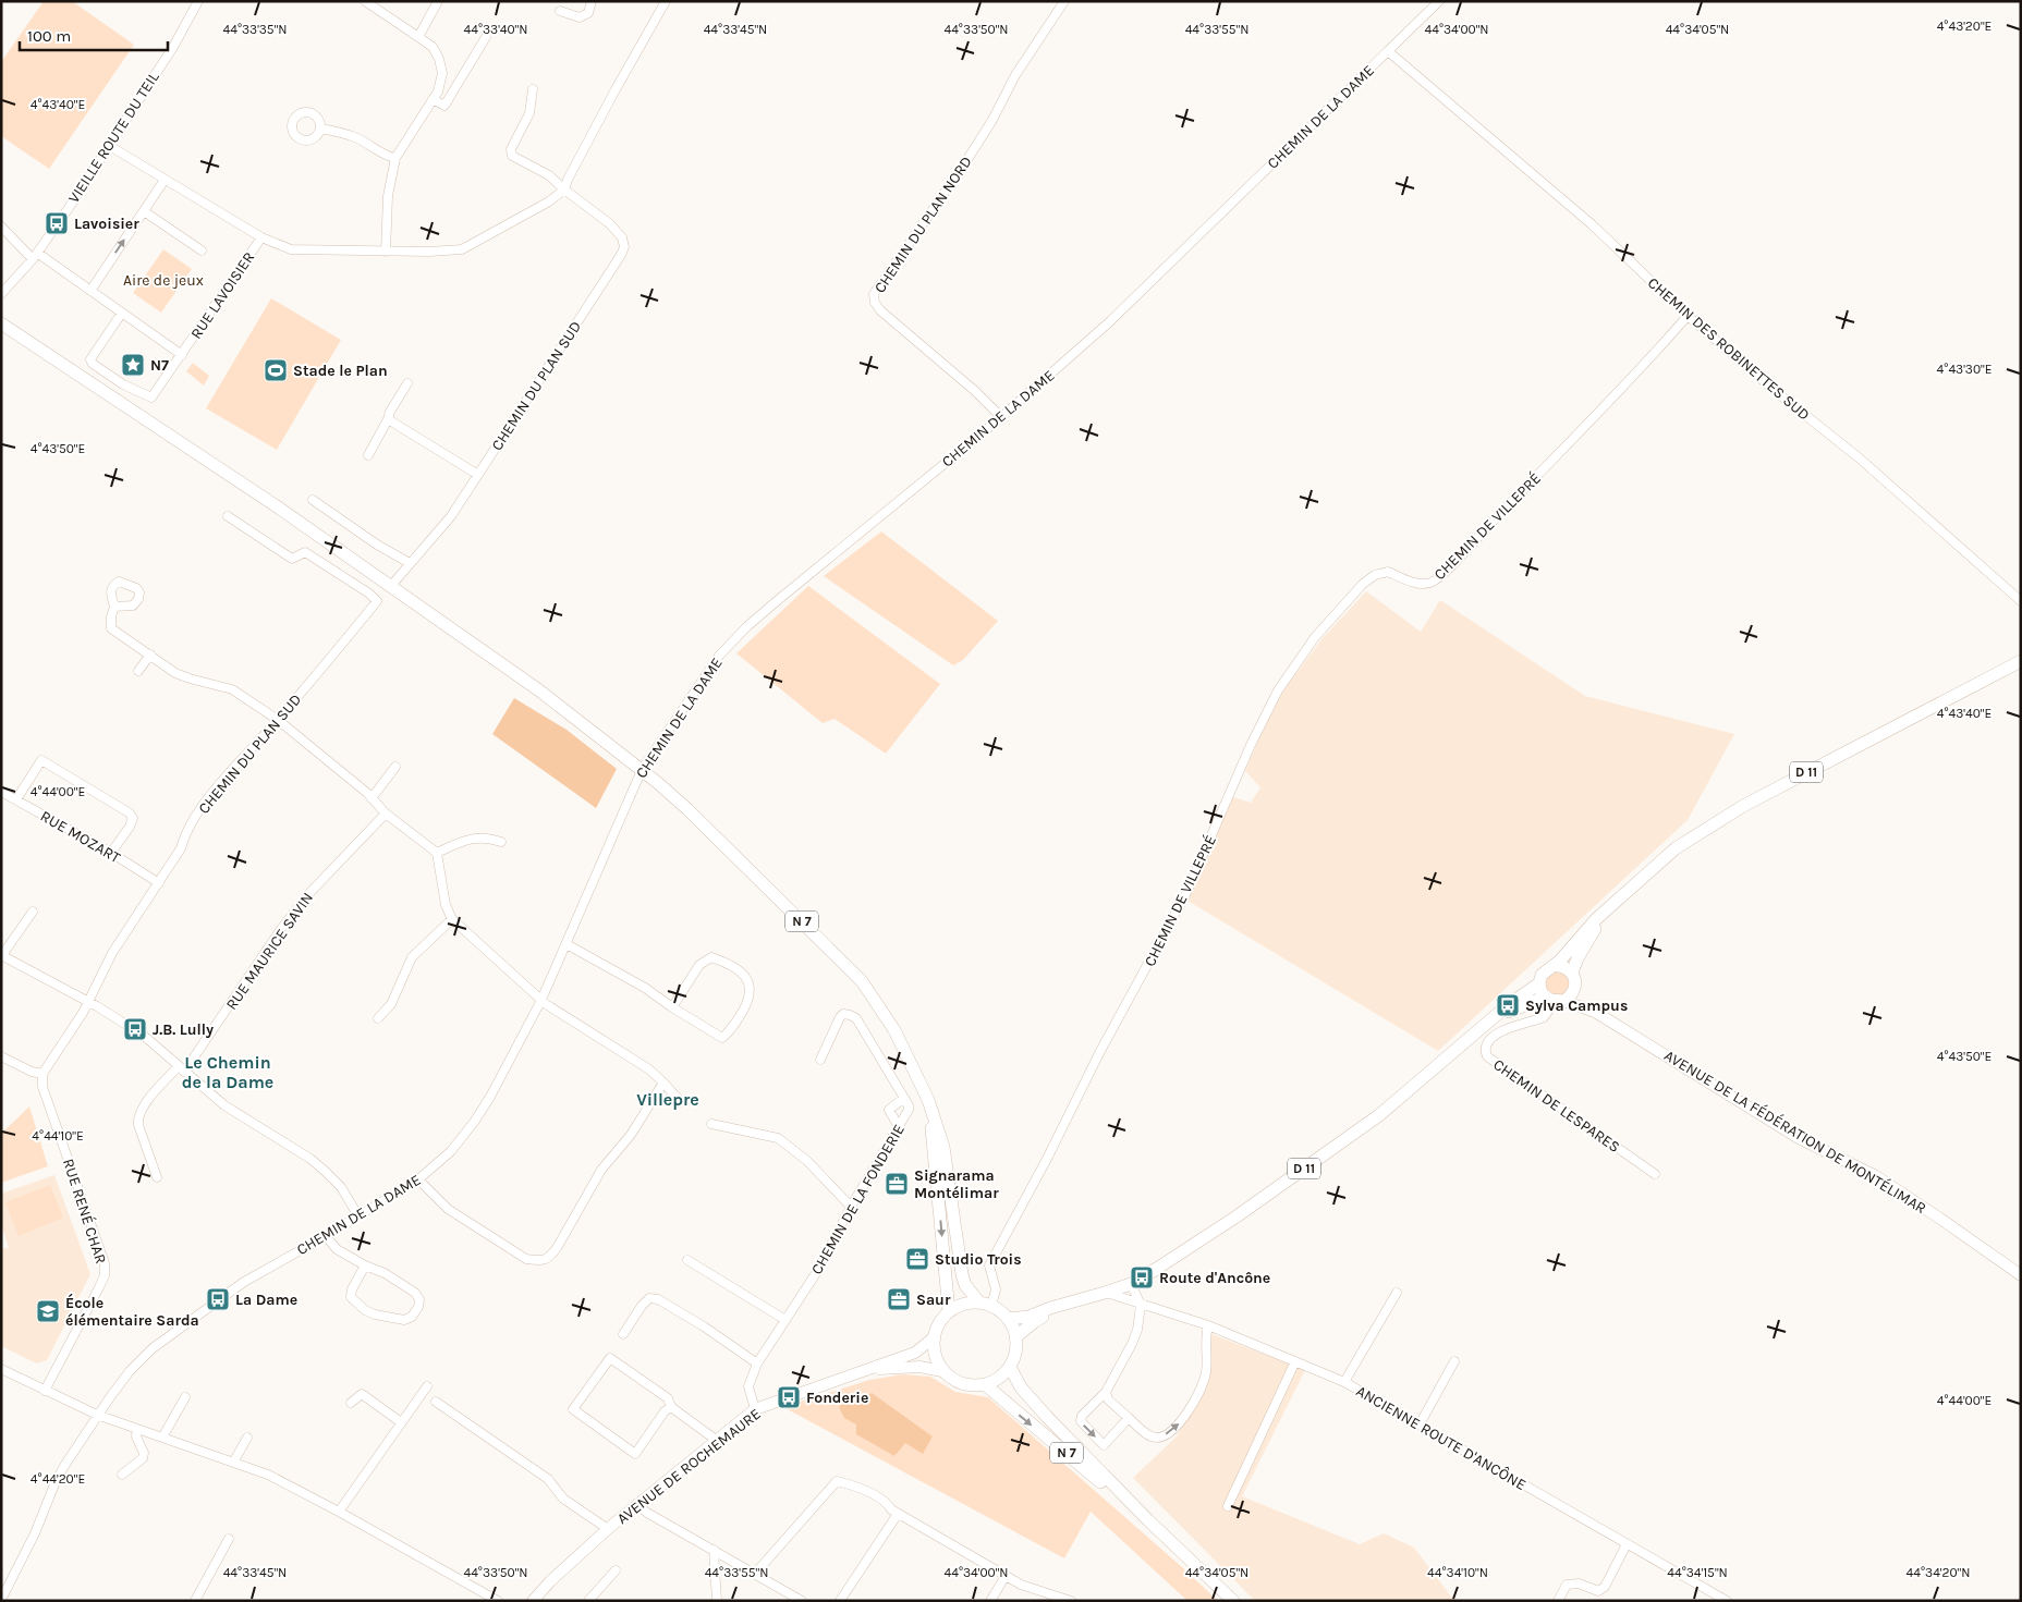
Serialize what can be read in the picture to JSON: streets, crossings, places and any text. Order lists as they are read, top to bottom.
{
  "streets": {
    "main road": ["D 11", "N 7"],
    "street": [
      "CHEMIN DE LA DAME",
      "VIEILLE ROUTE DU TEIL",
      "CHEMIN DU PLAN NORD",
      "RUE LAVOISIER",
      "CHEMIN DES ROBINETTES SUD",
      "CHEMIN DU PLAN SUD",
      "CHEMIN DE VILLEPRÉ",
      "RUE MOZART",
      "RUE MAURICE SAVIN",
      "CHEMIN DE LESPARES",
      "AVENUE DE LA FÉDÉRATION DE MONTÉLIMAR",
      "CHEMIN DE LA FONDERIE",
      "RUE RENÉ CHAR",
      "ANCIENNE ROUTE D'ANCÔNE",
      "AVENUE DE ROCHEMAURE"
    ]
  },
  "crossings": [
    ["CHEMIN DE LA DAME", "CHEMIN DU PLAN NORD"],
    ["CHEMIN DE LA DAME", "CHEMIN DES ROBINETTES SUD"],
    ["CHEMIN DE LA DAME", "N 7"],
    ["VIEILLE ROUTE DU TEIL", "RUE LAVOISIER"],
    ["CHEMIN DES ROBINETTES SUD", "CHEMIN DE VILLEPRÉ"],
    ["CHEMIN DU PLAN SUD", "RUE MOZART"],
    ["CHEMIN DU PLAN SUD", "N 7"],
    ["CHEMIN DE VILLEPRÉ", "D 11"],
    ["CHEMIN DE VILLEPRÉ", "N 7"],
    ["CHEMIN DE VILLEPRÉ", "AVENUE DE ROCHEMAURE"],
    ["D 11", "N 7"],
    ["D 11", "CHEMIN DE LESPARES"],
    ["D 11", "AVENUE DE LA FÉDÉRATION DE MONTÉLIMAR"],
    ["D 11", "ANCIENNE ROUTE D'ANCÔNE"],
    ["D 11", "AVENUE DE ROCHEMAURE"],
    ["N 7", "AVENUE DE ROCHEMAURE"],
    ["CHEMIN DE LESPARES", "AVENUE DE LA FÉDÉRATION DE MONTÉLIMAR"],
    ["CHEMIN DE LA FONDERIE", "AVENUE DE ROCHEMAURE"]
  ],
  "districts": ["Le Chemin de la Dame", "Villepre"],
  "parks": ["Aire de jeux"],
  "places": {
    "bus stop": [
      "Lavoisier",
      "Sylva Campus",
      "J.B. Lully",
      "Route d'Ancône",
      "La Dame",
      "Fonderie"
    ],
    "place": ["N7"],
    "sports": ["Stade le Plan"],
    "office": ["Signarama Montélimar", "Studio Trois", "Saur"],
    "school or university": ["École élémentaire Sarda"]
  },
  "scale_bar": "100 m",
  "coordinates": [
    "4°43'20\"E",
    "44°33'35\"N",
    "44°33'40\"N",
    "44°33'45\"N",
    "44°33'50\"N",
    "44°33'55\"N",
    "44°34'00\"N",
    "44°34'05\"N",
    "4°43'40\"E",
    "4°43'30\"E",
    "4°43'50\"E",
    "4°44'00\"E",
    "4°44'10\"E",
    "4°44'20\"E",
    "44°34'10\"N",
    "44°34'15\"N",
    "44°34'20\"N"
  ]
}
